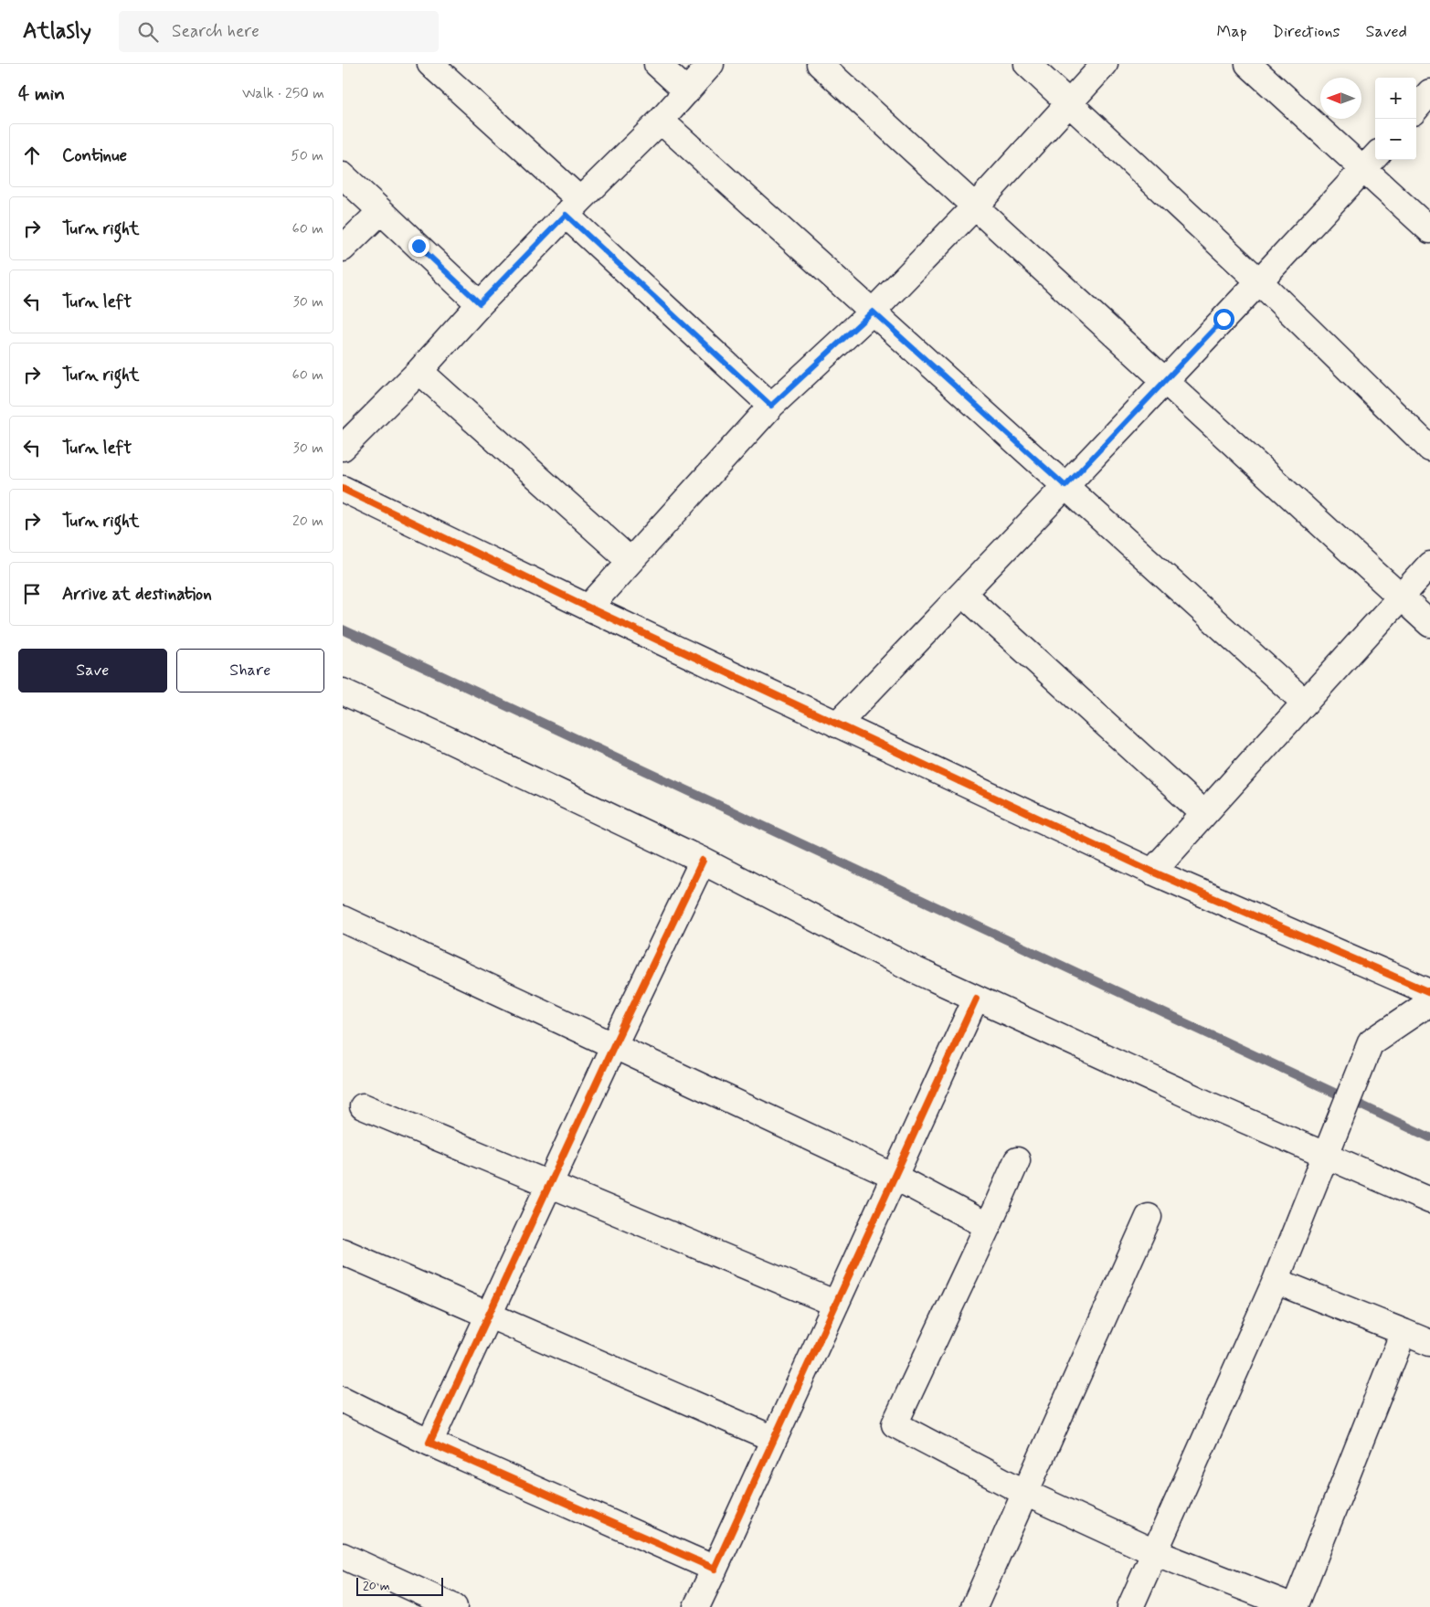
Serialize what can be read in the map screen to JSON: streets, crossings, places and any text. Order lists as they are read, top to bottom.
{
  "scale_bar": "20 m",
  "north": "left",
  "page": {
    "header": "Atlasly",
    "search": "Search here",
    "nav": ["Map", "Directions", "Saved"],
    "heading": ["4 min", "Walk · 250 m"],
    "map_buttons": ["+", "−"],
    "list": [
      ["Continue", "50 m"],
      ["Turn right", "60 m"],
      ["Turn left", "30 m"],
      ["Turn right", "60 m"],
      ["Turn left", "30 m"],
      ["Turn right", "20 m"],
      "Arrive at destination"
    ],
    "buttons": ["Save", "Share"],
    "scale": "20 m"
  }
}
